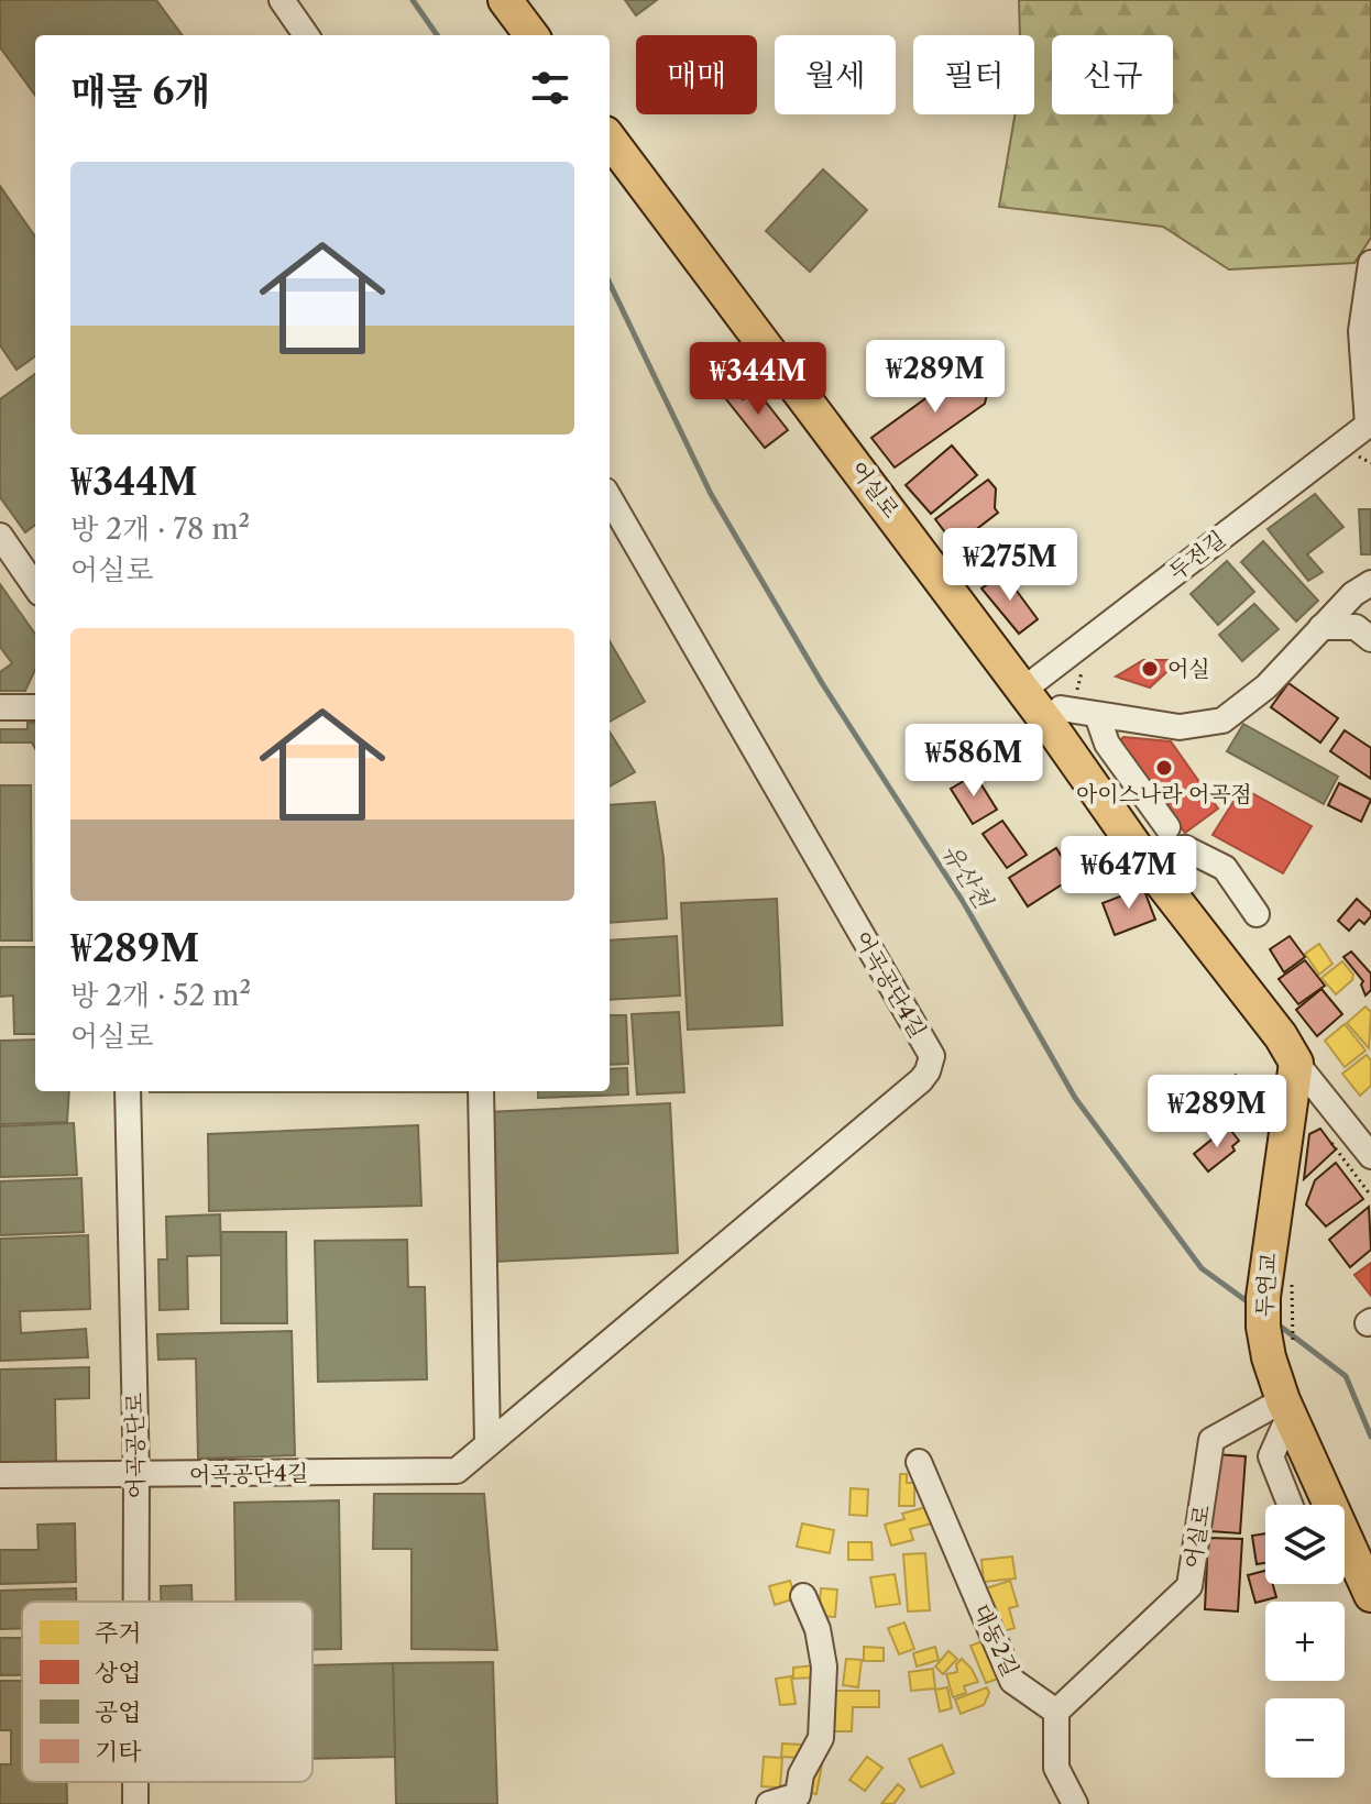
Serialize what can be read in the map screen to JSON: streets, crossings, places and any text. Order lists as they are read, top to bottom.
{
  "streets": {
    "main road": ["어실로", "두연교"],
    "street": [
      "두전길",
      "어곡공단4길",
      "어곡공단로",
      "대동2길"
    ]
  },
  "crossings": [
    ["어실로", "두전길"],
    ["어실로", "두연교"],
    ["어실로", "대동2길"],
    ["어곡공단4길", "어곡공단로"]
  ],
  "water": ["유산천"],
  "places": ["어실", "아이스나라 어곡점"],
  "legend": [
    "주거",
    "상업",
    "공업",
    "기타"
  ],
  "page": {
    "chip": [
      "매매",
      "월세",
      "필터",
      "신규"
    ],
    "heading": "매물 6개",
    "list": [
      {
        "name": "₩344M",
        "note": "방 2개 · 78 m² · 어실로"
      },
      {
        "name": "₩289M",
        "note": "방 2개 · 52 m² · 어실로"
      }
    ],
    "price": [
      "₩289M",
      "₩344M",
      "₩275M",
      "₩586M",
      "₩647M",
      "₩289M"
    ],
    "map_buttons": ["+", "−"]
  }
}
